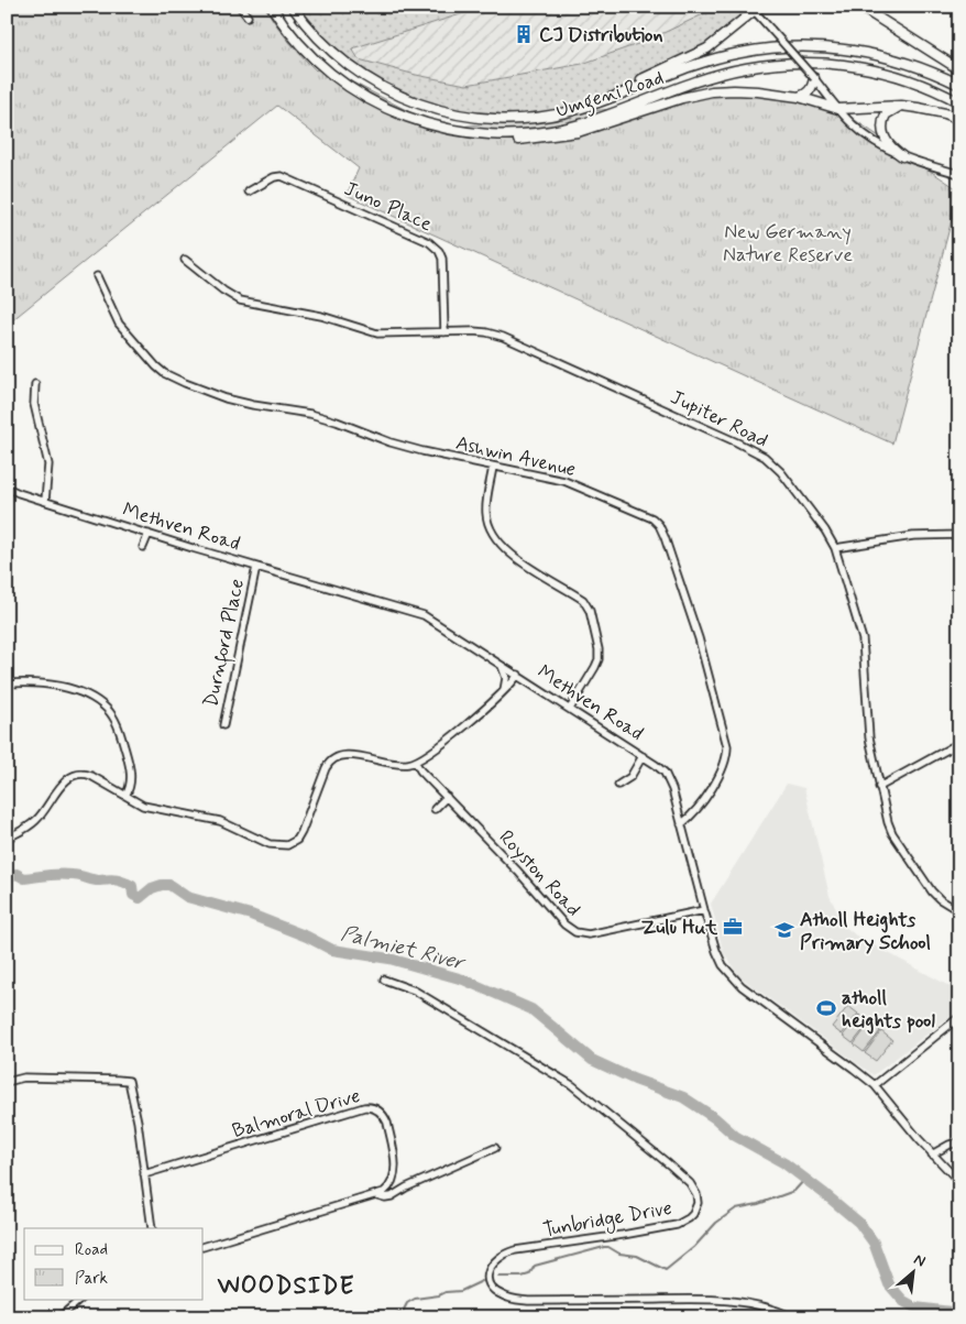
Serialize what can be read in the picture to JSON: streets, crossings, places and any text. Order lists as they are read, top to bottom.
{
  "streets": {
    "highway": ["Umgeni Road"],
    "street": [
      "Juno Place",
      "Jupiter Road",
      "Ashwin Avenue",
      "Methven Road",
      "Durnford Place",
      "Royston Road",
      "Balmoral Drive",
      "Tunbridge Drive"
    ]
  },
  "crossings": [
    ["Juno Place", "Jupiter Road"],
    ["Ashwin Avenue", "Methven Road"],
    ["Methven Road", "Durnford Place"],
    ["Methven Road", "Royston Road"]
  ],
  "districts": ["WOODSIDE"],
  "water": ["Palmiet River"],
  "parks": ["New Germany Nature Reserve"],
  "places": {
    "building": ["CJ Distribution"],
    "office": ["Zulu Hut"],
    "school or university": ["Atholl Heights Primary School"],
    "sports": ["atholl heights pool"]
  },
  "legend": ["Road", "Park"],
  "north": "top right"
}
